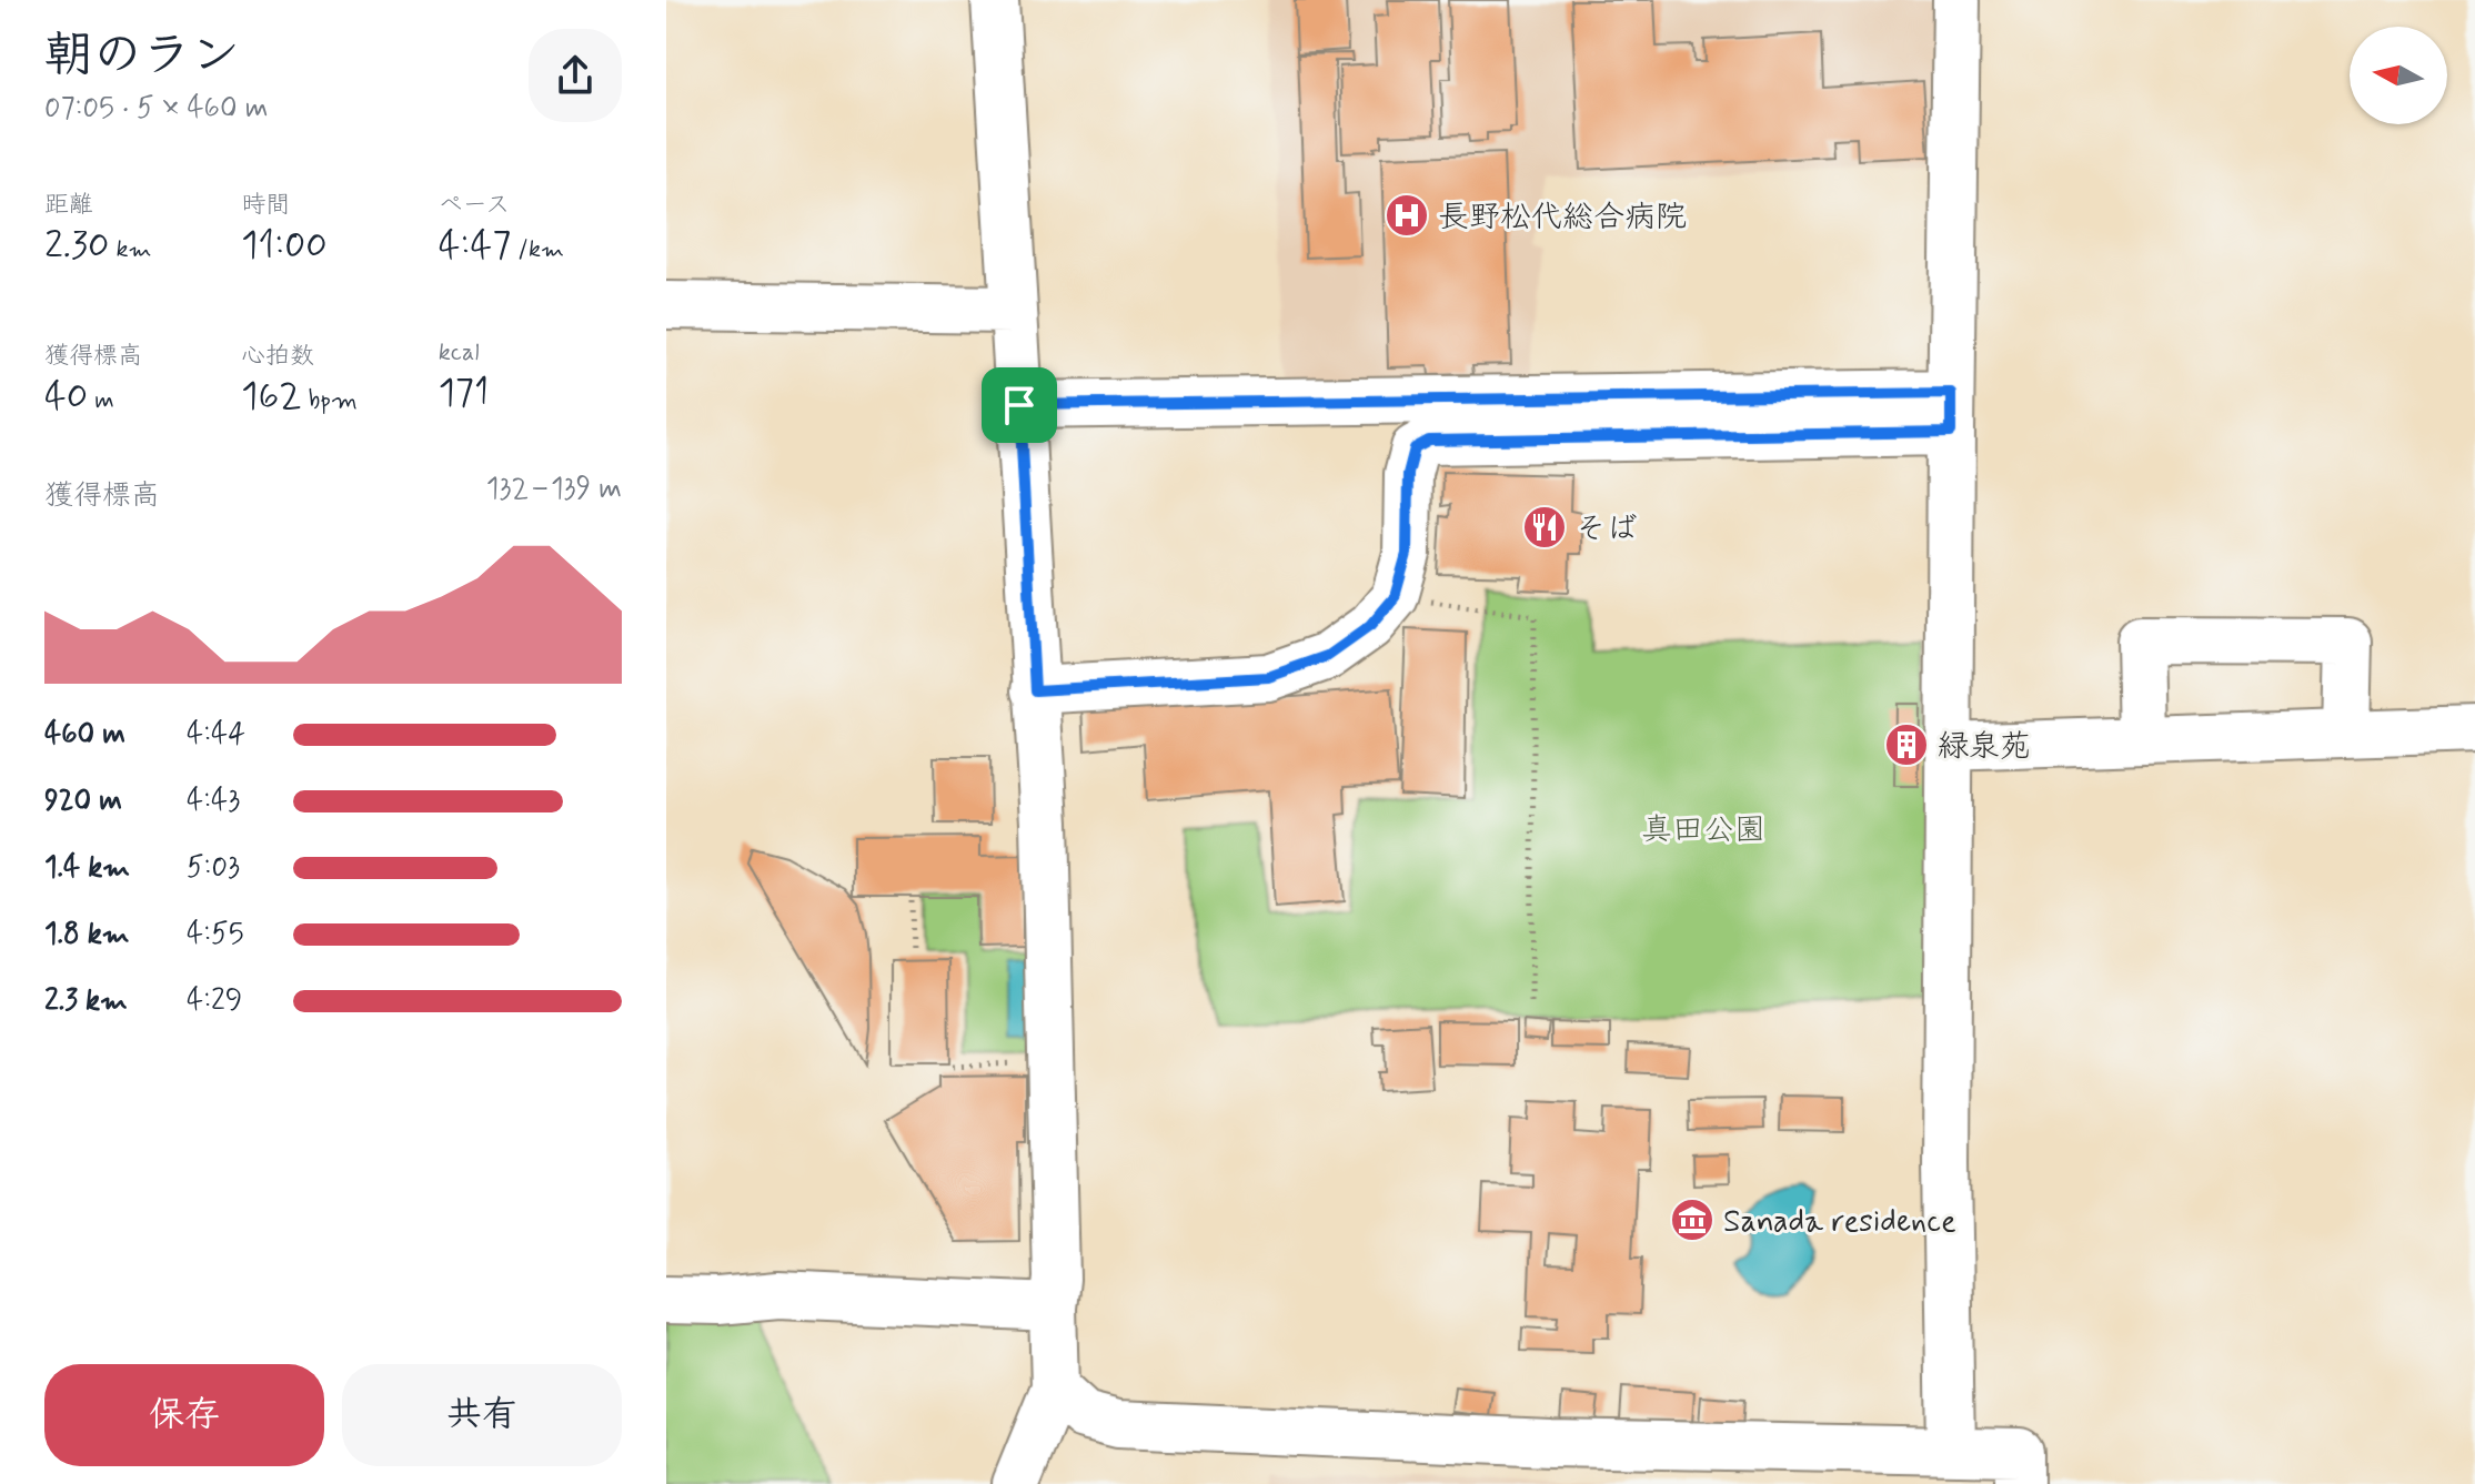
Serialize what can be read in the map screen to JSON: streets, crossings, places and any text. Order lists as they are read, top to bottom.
{
  "parks": ["真田公園"],
  "places": {
    "hospital": ["長野松代総合病院"],
    "restaurant": ["そば"],
    "building": ["緑泉苑"],
    "museum": ["Sanada residence"]
  },
  "north": "left",
  "page": {
    "heading": ["朝のラン", "07:05 · 5 × 460 m"],
    "stats": [
      ["距離", "2.30 km"],
      ["時間", "11:00"],
      ["ペース", "4:47 /km"],
      ["獲得標高", "40 m"],
      ["心拍数", "162 bpm"],
      ["kcal", "171"]
    ],
    "chart": ["獲得標高", "132–139 m"],
    "list": [
      {
        "name": "460 m",
        "note": "4:44"
      },
      {
        "name": "920 m",
        "note": "4:43"
      },
      {
        "name": "1.4 km",
        "note": "5:03"
      },
      {
        "name": "1.8 km",
        "note": "4:55"
      },
      {
        "name": "2.3 km",
        "note": "4:29"
      }
    ],
    "buttons": ["保存", "共有"]
  }
}
